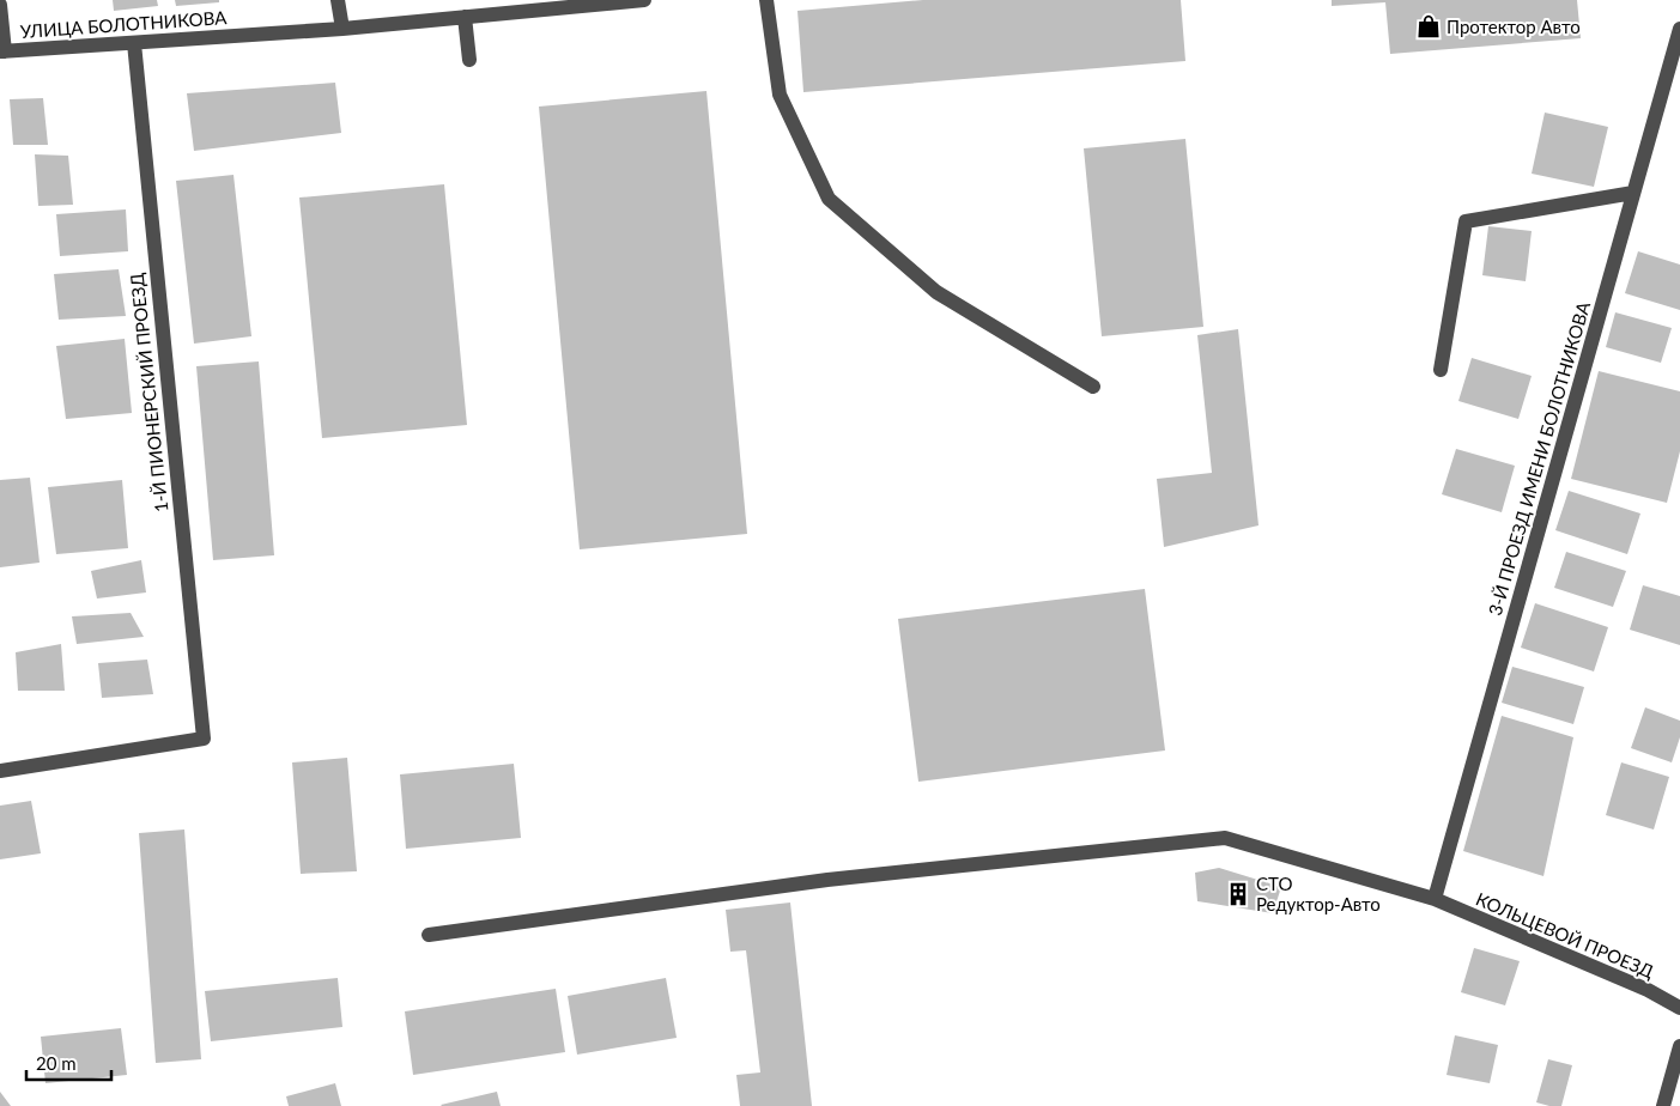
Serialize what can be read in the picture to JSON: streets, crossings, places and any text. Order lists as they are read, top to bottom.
{
  "streets": {
    "street": [
      "УЛИЦА БОЛОТНИКОВА",
      "1-Й ПИОНЕРСКИЙ ПРОЕЗД",
      "3-Й ПРОЕЗД ИМЕНИ БОЛОТНИКОВА",
      "КОЛЬЦЕВОЙ ПРОЕЗД"
    ]
  },
  "crossings": [
    ["УЛИЦА БОЛОТНИКОВА", "1-Й ПИОНЕРСКИЙ ПРОЕЗД"],
    ["3-Й ПРОЕЗД ИМЕНИ БОЛОТНИКОВА", "КОЛЬЦЕВОЙ ПРОЕЗД"]
  ],
  "places": {
    "shop": ["Протектор Авто"],
    "building": ["СТО Редуктор-Авто"]
  },
  "scale_bar": "20 m"
}
